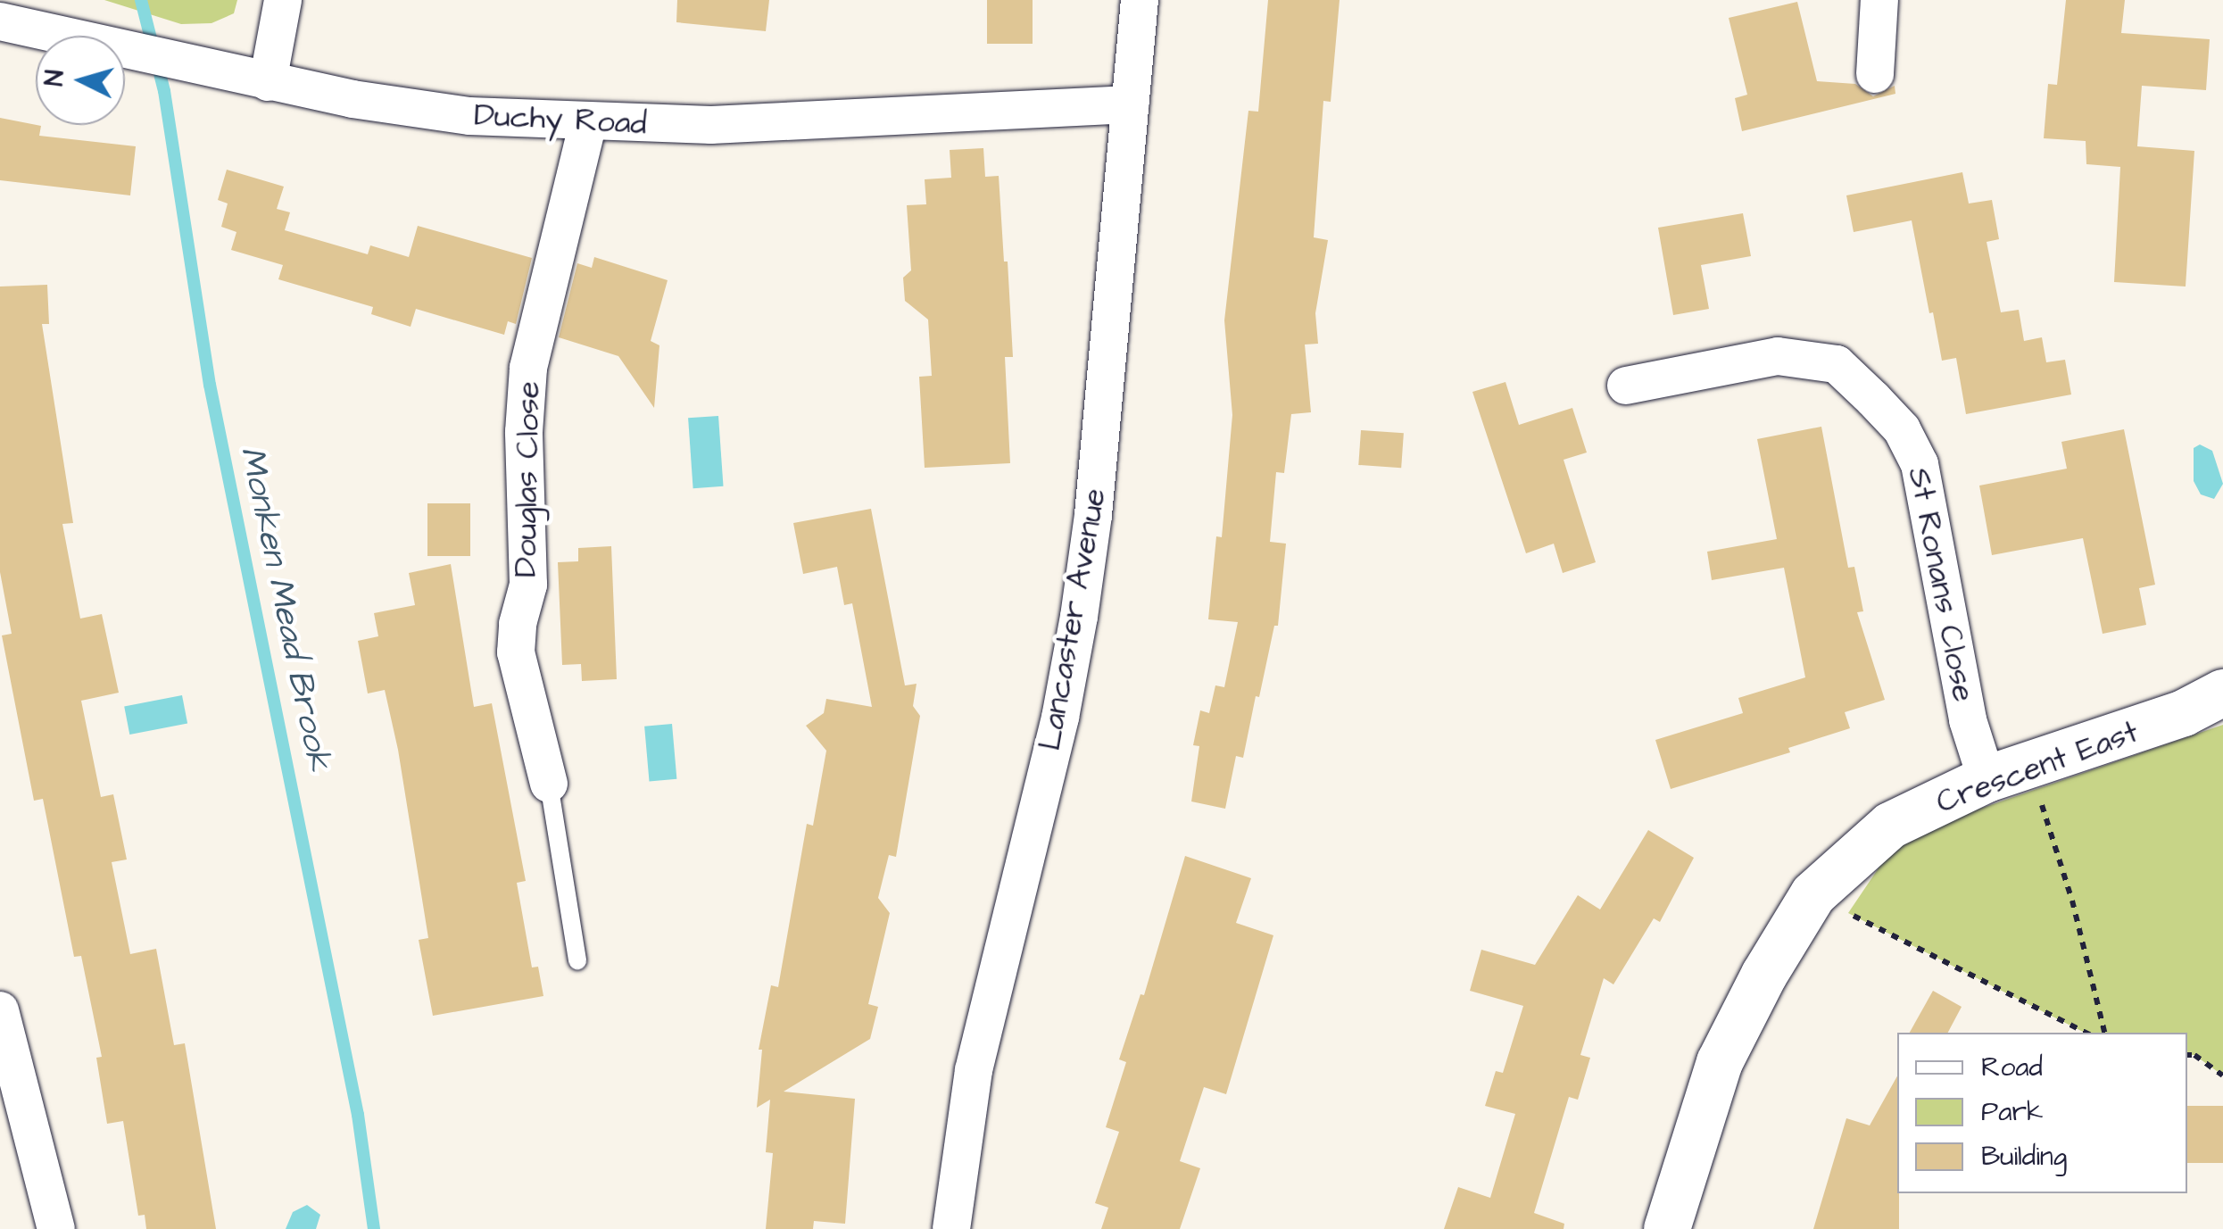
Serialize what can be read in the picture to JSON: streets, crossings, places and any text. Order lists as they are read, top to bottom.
{
  "streets": {
    "street": [
      "Duchy Road",
      "Douglas Close",
      "St Ronans Close",
      "Lancaster Avenue",
      "Crescent East"
    ]
  },
  "crossings": [
    ["Duchy Road", "Douglas Close"],
    ["Duchy Road", "Lancaster Avenue"],
    ["St Ronans Close", "Crescent East"]
  ],
  "water": ["Monken Mead Brook"],
  "legend": ["Road", "Park", "Building"],
  "north": "left"
}
